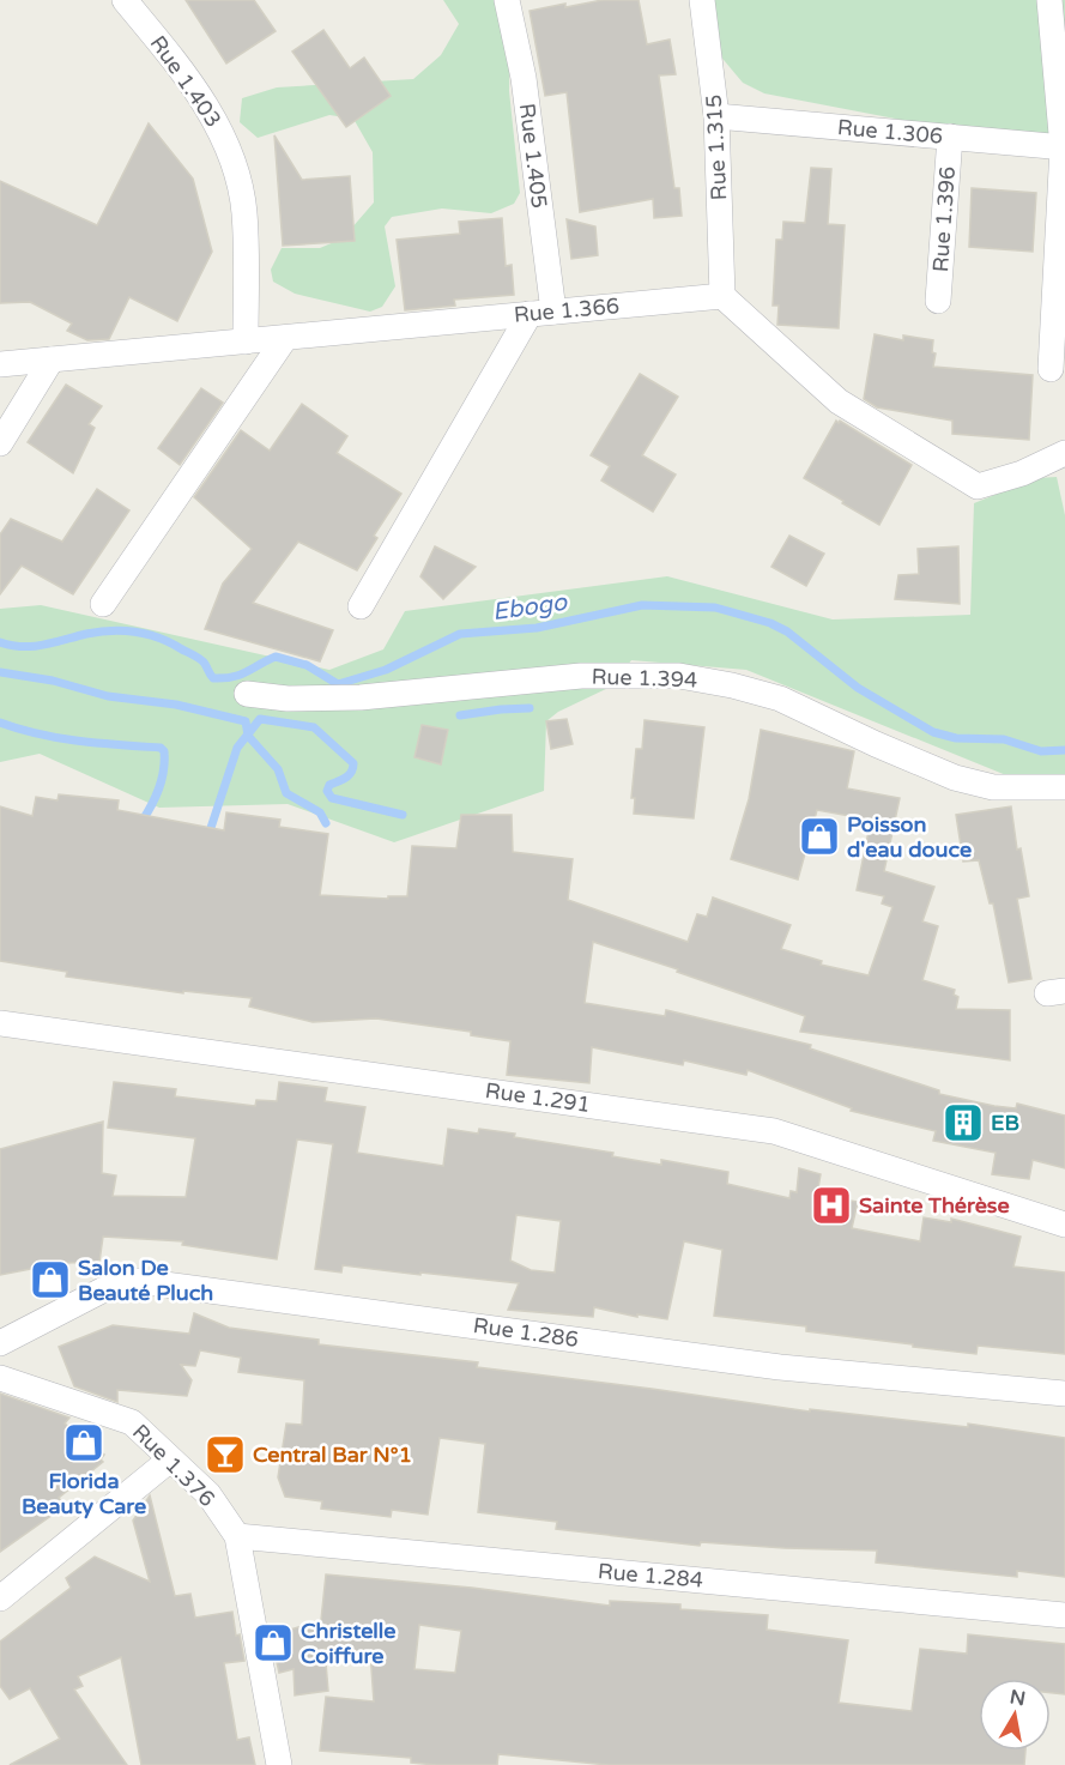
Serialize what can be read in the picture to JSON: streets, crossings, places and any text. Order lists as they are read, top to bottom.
{
  "streets": {
    "street": [
      "Rue 1.403",
      "Rue 1.306",
      "Rue 1.315",
      "Rue 1.405",
      "Rue 1.396",
      "Rue 1.366",
      "Rue 1.394",
      "Rue 1.291",
      "Rue 1.286",
      "Rue 1.376",
      "Rue 1.284"
    ]
  },
  "crossings": [
    ["Rue 1.403", "Rue 1.366"],
    ["Rue 1.306", "Rue 1.315"],
    ["Rue 1.306", "Rue 1.396"],
    ["Rue 1.315", "Rue 1.366"],
    ["Rue 1.405", "Rue 1.366"],
    ["Rue 1.376", "Rue 1.284"]
  ],
  "water": ["Ebogo"],
  "places": {
    "shop": [
      "Poisson d'eau douce",
      "Salon De Beauté Pluch",
      "Florida Beauty Care",
      "Christelle Coiffure"
    ],
    "building": ["EB"],
    "hospital": ["Sainte Thérèse"],
    "bar": ["Central Bar N°1"]
  },
  "north": "top"
}
